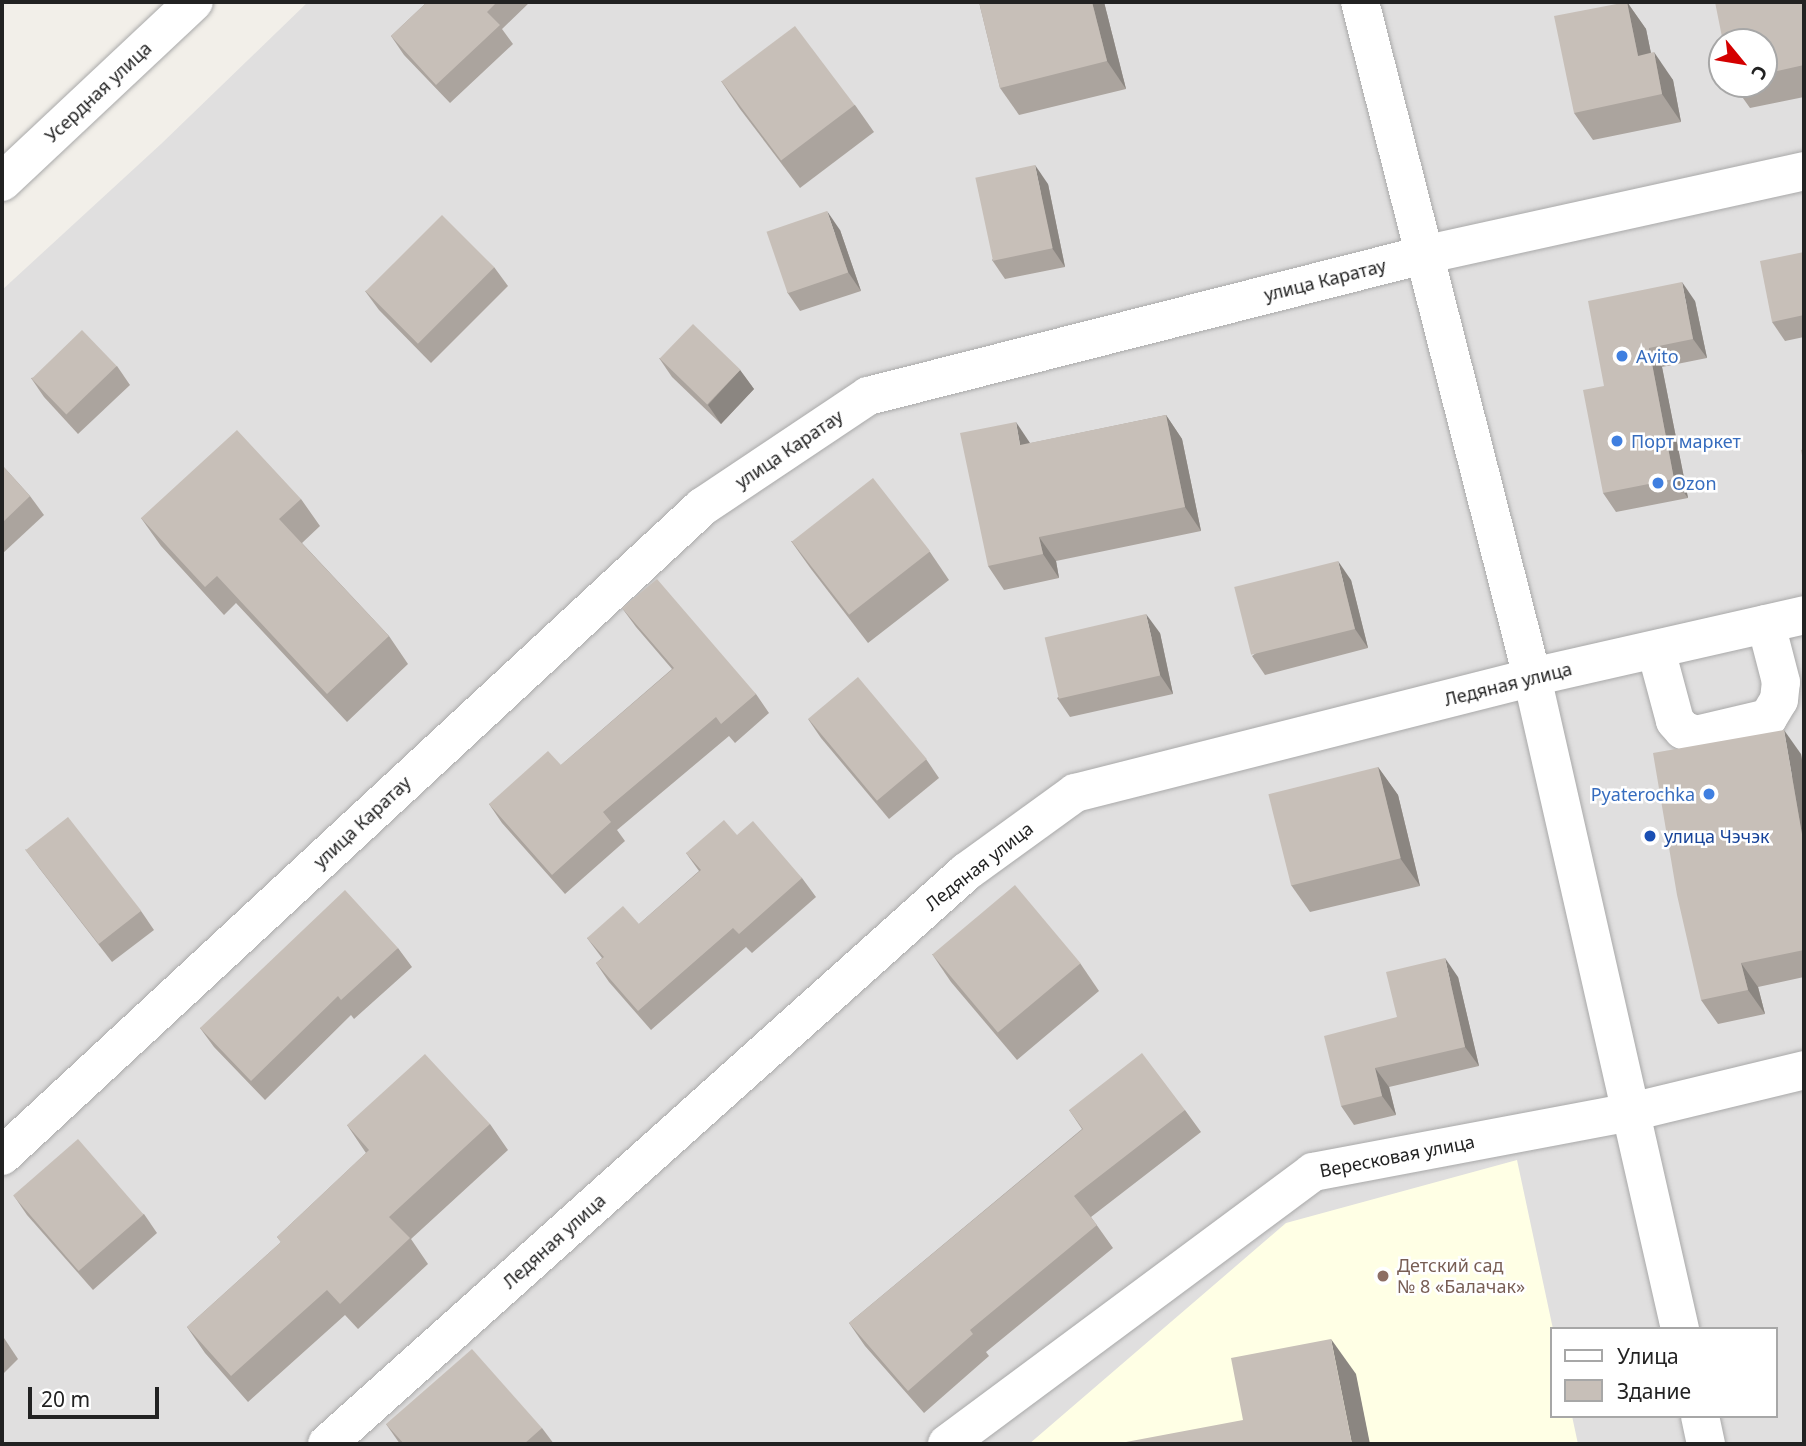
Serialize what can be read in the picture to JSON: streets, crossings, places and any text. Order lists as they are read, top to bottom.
{
  "streets": {
    "street": [
      "Усердная улица",
      "улица Каратау",
      "Ледяная улица",
      "Вересковая улица"
    ]
  },
  "places": [
    "Avito",
    "Порт маркет",
    "Ozon",
    "Pyaterochka",
    "улица Чэчэк",
    "Детский сад № 8 «Балачак»"
  ],
  "legend": ["Улица", "Здание"],
  "scale_bar": "20 m",
  "north": "bottom right"
}
